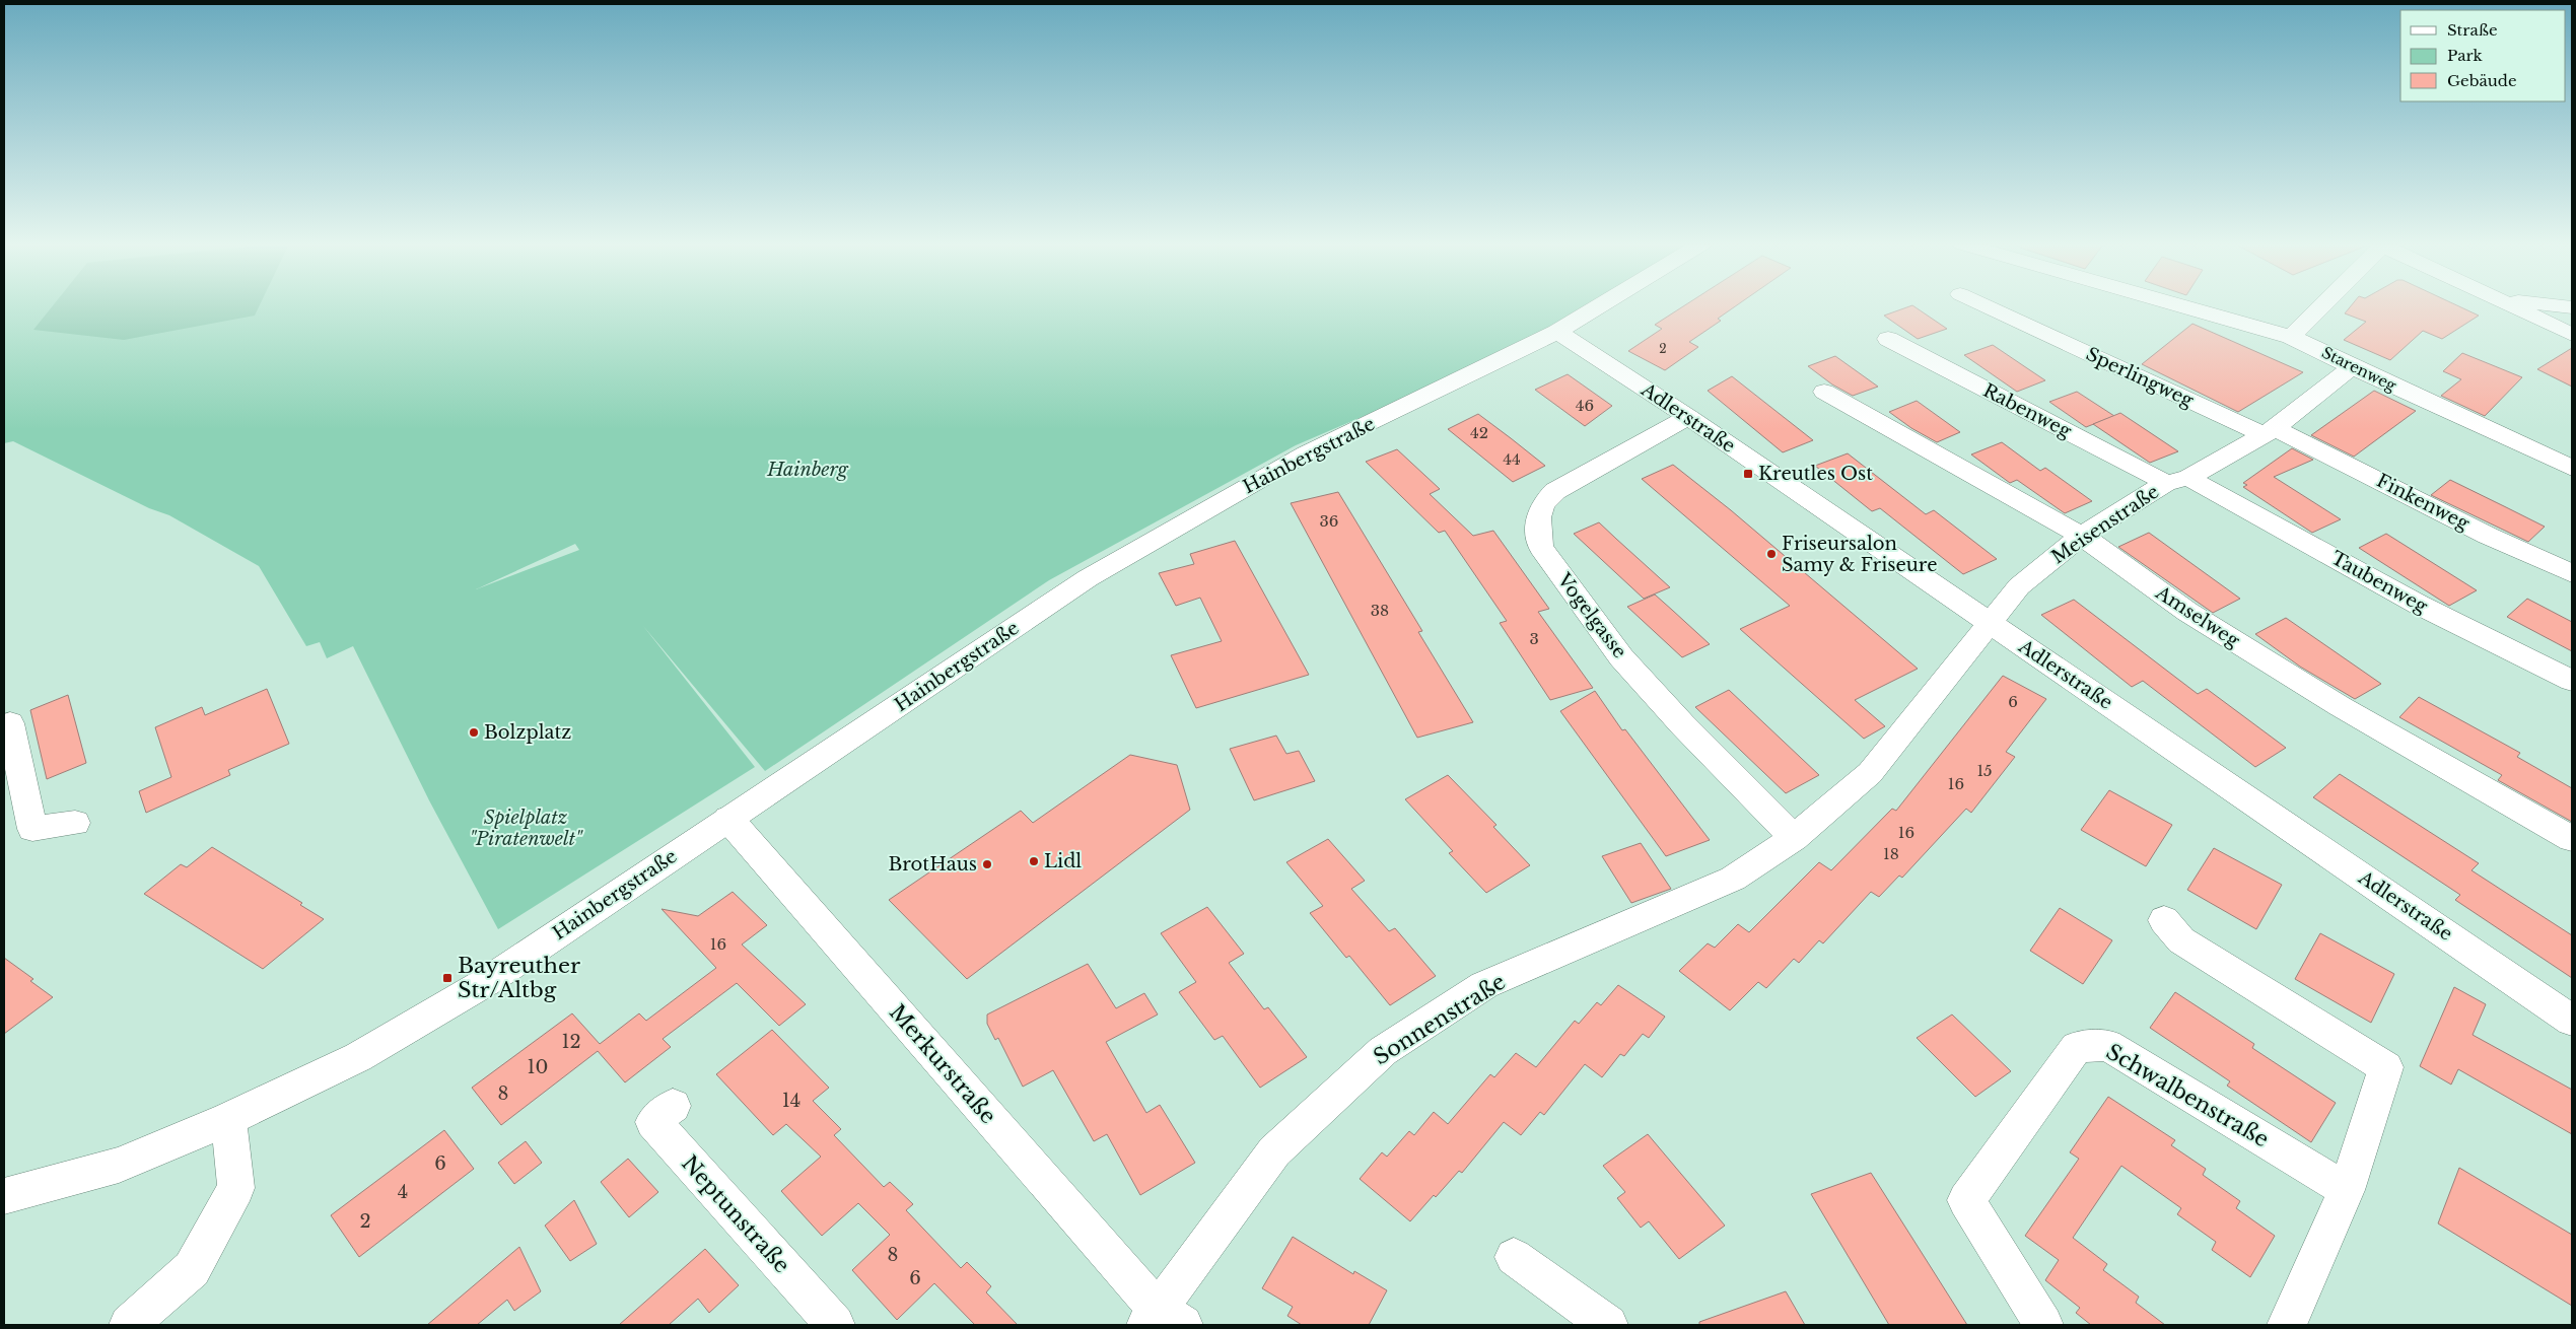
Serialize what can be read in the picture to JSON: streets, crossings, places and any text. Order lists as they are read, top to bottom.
{
  "streets": {
    "street": [
      "Starenweg",
      "Sperlingweg",
      "Rabenweg",
      "Adlerstraße",
      "Hainbergstraße",
      "Finkenweg",
      "Meisenstraße",
      "Taubenweg",
      "Vogelgasse",
      "Amselweg",
      "Sonnenstraße",
      "Merkurstraße",
      "Schwalbenstraße",
      "Neptunstraße"
    ]
  },
  "crossings": [
    ["Starenweg", "Meisenstraße"],
    ["Sperlingweg", "Finkenweg"],
    ["Sperlingweg", "Meisenstraße"],
    ["Rabenweg", "Meisenstraße"],
    ["Rabenweg", "Taubenweg"],
    ["Adlerstraße", "Hainbergstraße"],
    ["Adlerstraße", "Meisenstraße"],
    ["Adlerstraße", "Vogelgasse"],
    ["Hainbergstraße", "Merkurstraße"],
    ["Finkenweg", "Meisenstraße"],
    ["Meisenstraße", "Taubenweg"],
    ["Meisenstraße", "Vogelgasse"],
    ["Meisenstraße", "Amselweg"],
    ["Meisenstraße", "Sonnenstraße"],
    ["Vogelgasse", "Sonnenstraße"],
    ["Sonnenstraße", "Merkurstraße"]
  ],
  "parks": ["Hainberg", "Spielplatz \"Piratenwelt\""],
  "places": {
    "transit": ["Kreutles Ost", "Bayreuther Str/Altbg"],
    "other": [
      "Friseursalon Samy & Friseure",
      "Bolzplatz",
      "Lidl",
      "BrotHaus"
    ]
  },
  "house_numbers": [
    "2",
    "46",
    "42",
    "44",
    "36",
    "38",
    "3",
    "6",
    "15",
    "16",
    "16",
    "18",
    "16",
    "12",
    "10",
    "8",
    "14",
    "6",
    "4",
    "2",
    "8",
    "6"
  ],
  "legend": ["Straße", "Park", "Gebäude"]
}
